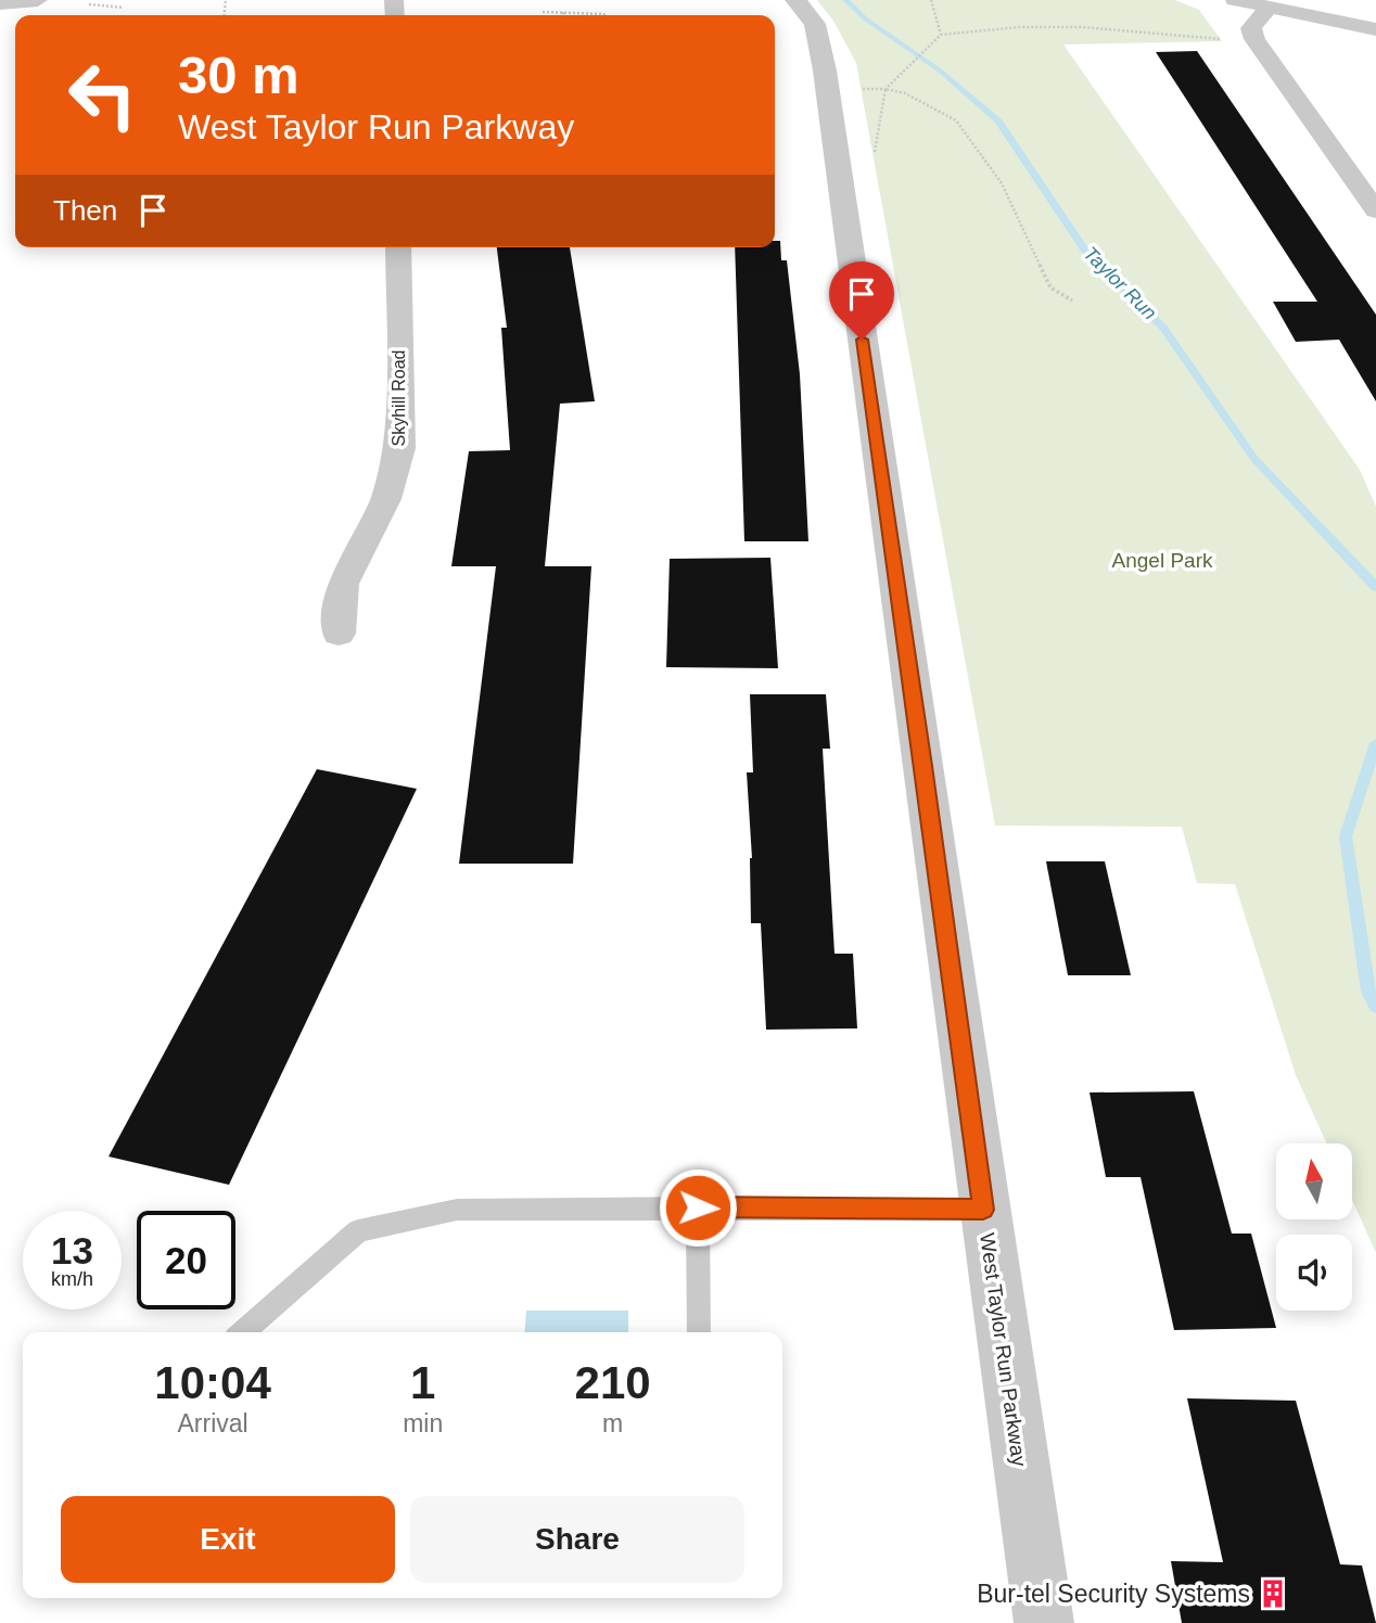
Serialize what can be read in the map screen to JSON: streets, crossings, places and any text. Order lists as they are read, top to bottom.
{
  "streets": {
    "street": ["Skyhill Road", "West Taylor Run Parkway"]
  },
  "water": ["Taylor Run"],
  "parks": ["Angel Park"],
  "places": {
    "building": ["Bur-tel Security Systems"]
  },
  "north": "top",
  "page": {
    "turn": ["30 m", "West Taylor Run Parkway"],
    "then": "Then",
    "speed": "13 km/h",
    "limit": "20",
    "eta": [
      "10:04",
      "Arrival",
      "1",
      "min",
      "210",
      "m"
    ],
    "buttons": ["Exit", "Share"]
  }
}
